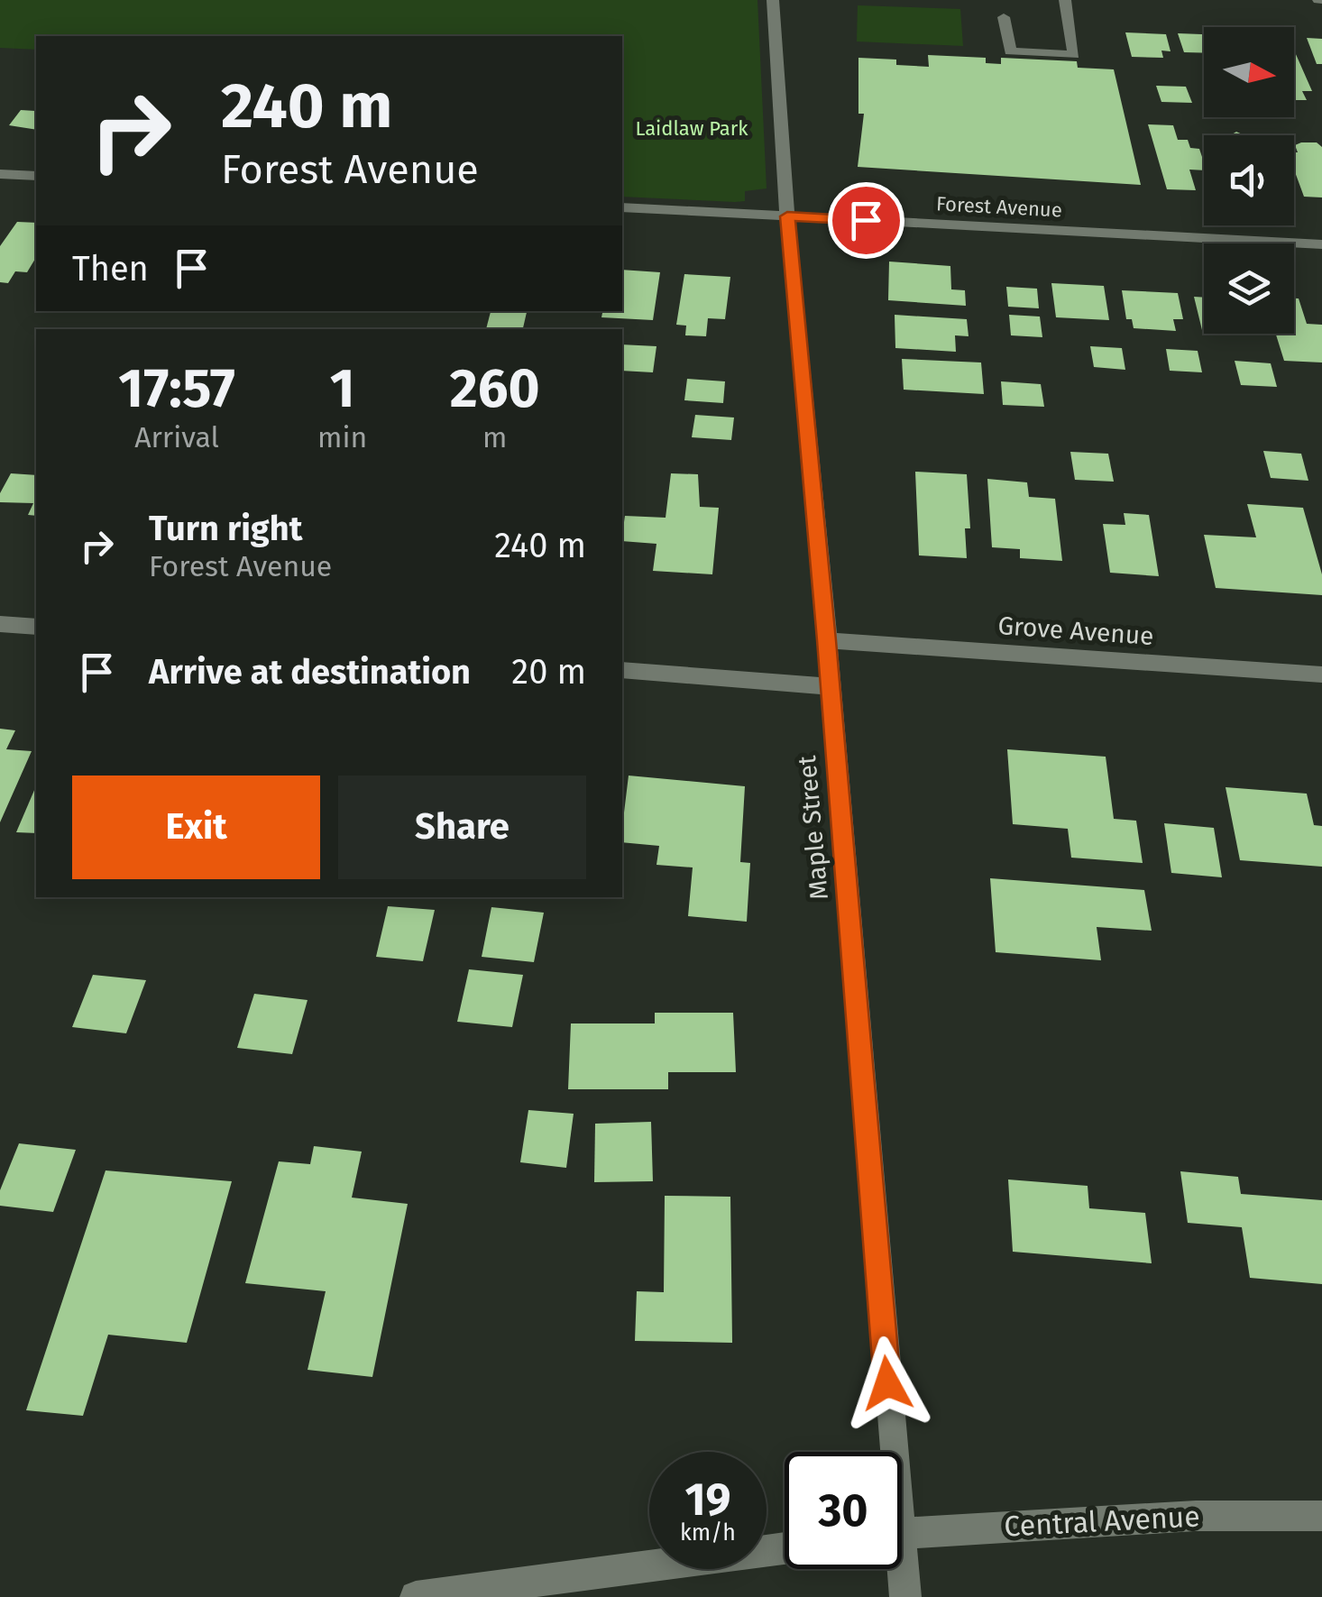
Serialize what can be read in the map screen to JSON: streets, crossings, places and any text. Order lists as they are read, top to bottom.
{
  "streets": {
    "street": [
      "Forest Avenue",
      "Grove Avenue",
      "Maple Street",
      "Central Avenue"
    ]
  },
  "crossings": [
    ["Forest Avenue", "Maple Street"],
    ["Grove Avenue", "Maple Street"]
  ],
  "parks": ["Laidlaw Park"],
  "north": "right",
  "page": {
    "turn": ["240 m", "Forest Avenue"],
    "then": "Then",
    "eta": [
      "17:57",
      "Arrival",
      "1",
      "min",
      "260",
      "m"
    ],
    "list": [
      {
        "name": "Turn right",
        "note": "Forest Avenue",
        "value": "240 m"
      },
      {
        "name": "Arrive at destination",
        "value": "20 m"
      }
    ],
    "buttons": ["Exit", "Share"],
    "speed": "19 km/h",
    "limit": "30"
  }
}
